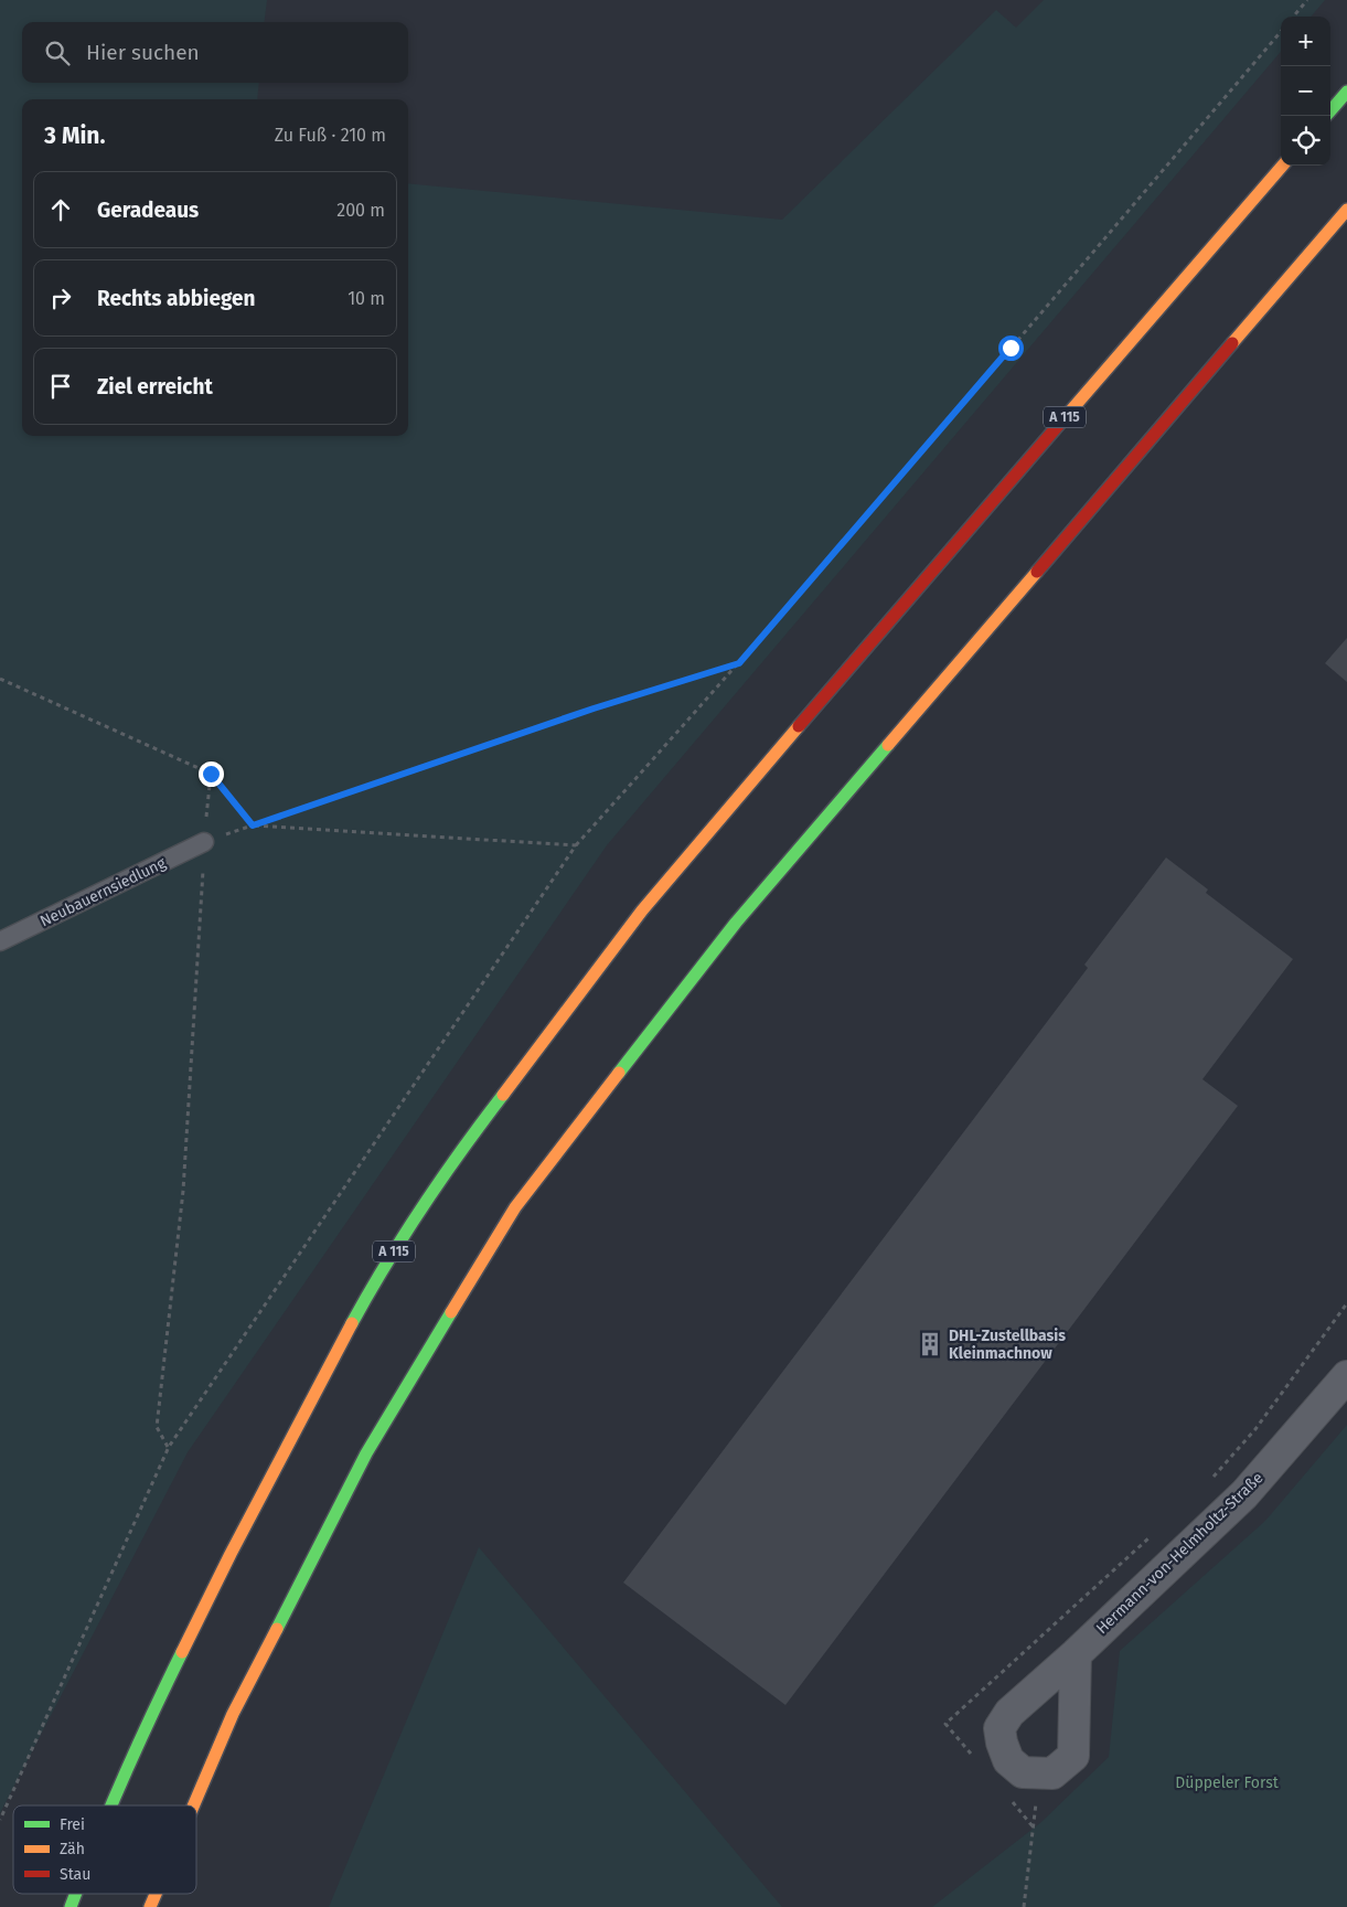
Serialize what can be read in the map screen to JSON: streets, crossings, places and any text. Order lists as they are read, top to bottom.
{
  "streets": {
    "highway": ["A 115"],
    "street": ["Hermann-von-Helmholtz-Straße"],
    "lane": ["Neubauernsiedlung"]
  },
  "parks": ["Düppeler Forst"],
  "places": {
    "building": ["DHL-Zustellbasis Kleinmachnow"]
  },
  "legend": ["Frei", "Zäh", "Stau"],
  "page": {
    "map_buttons": ["+", "−"],
    "search": "Hier suchen",
    "heading": ["3 Min.", "Zu Fuß · 210 m"],
    "list": [
      ["Geradeaus", "200 m"],
      ["Rechts abbiegen", "10 m"],
      "Ziel erreicht"
    ]
  }
}
